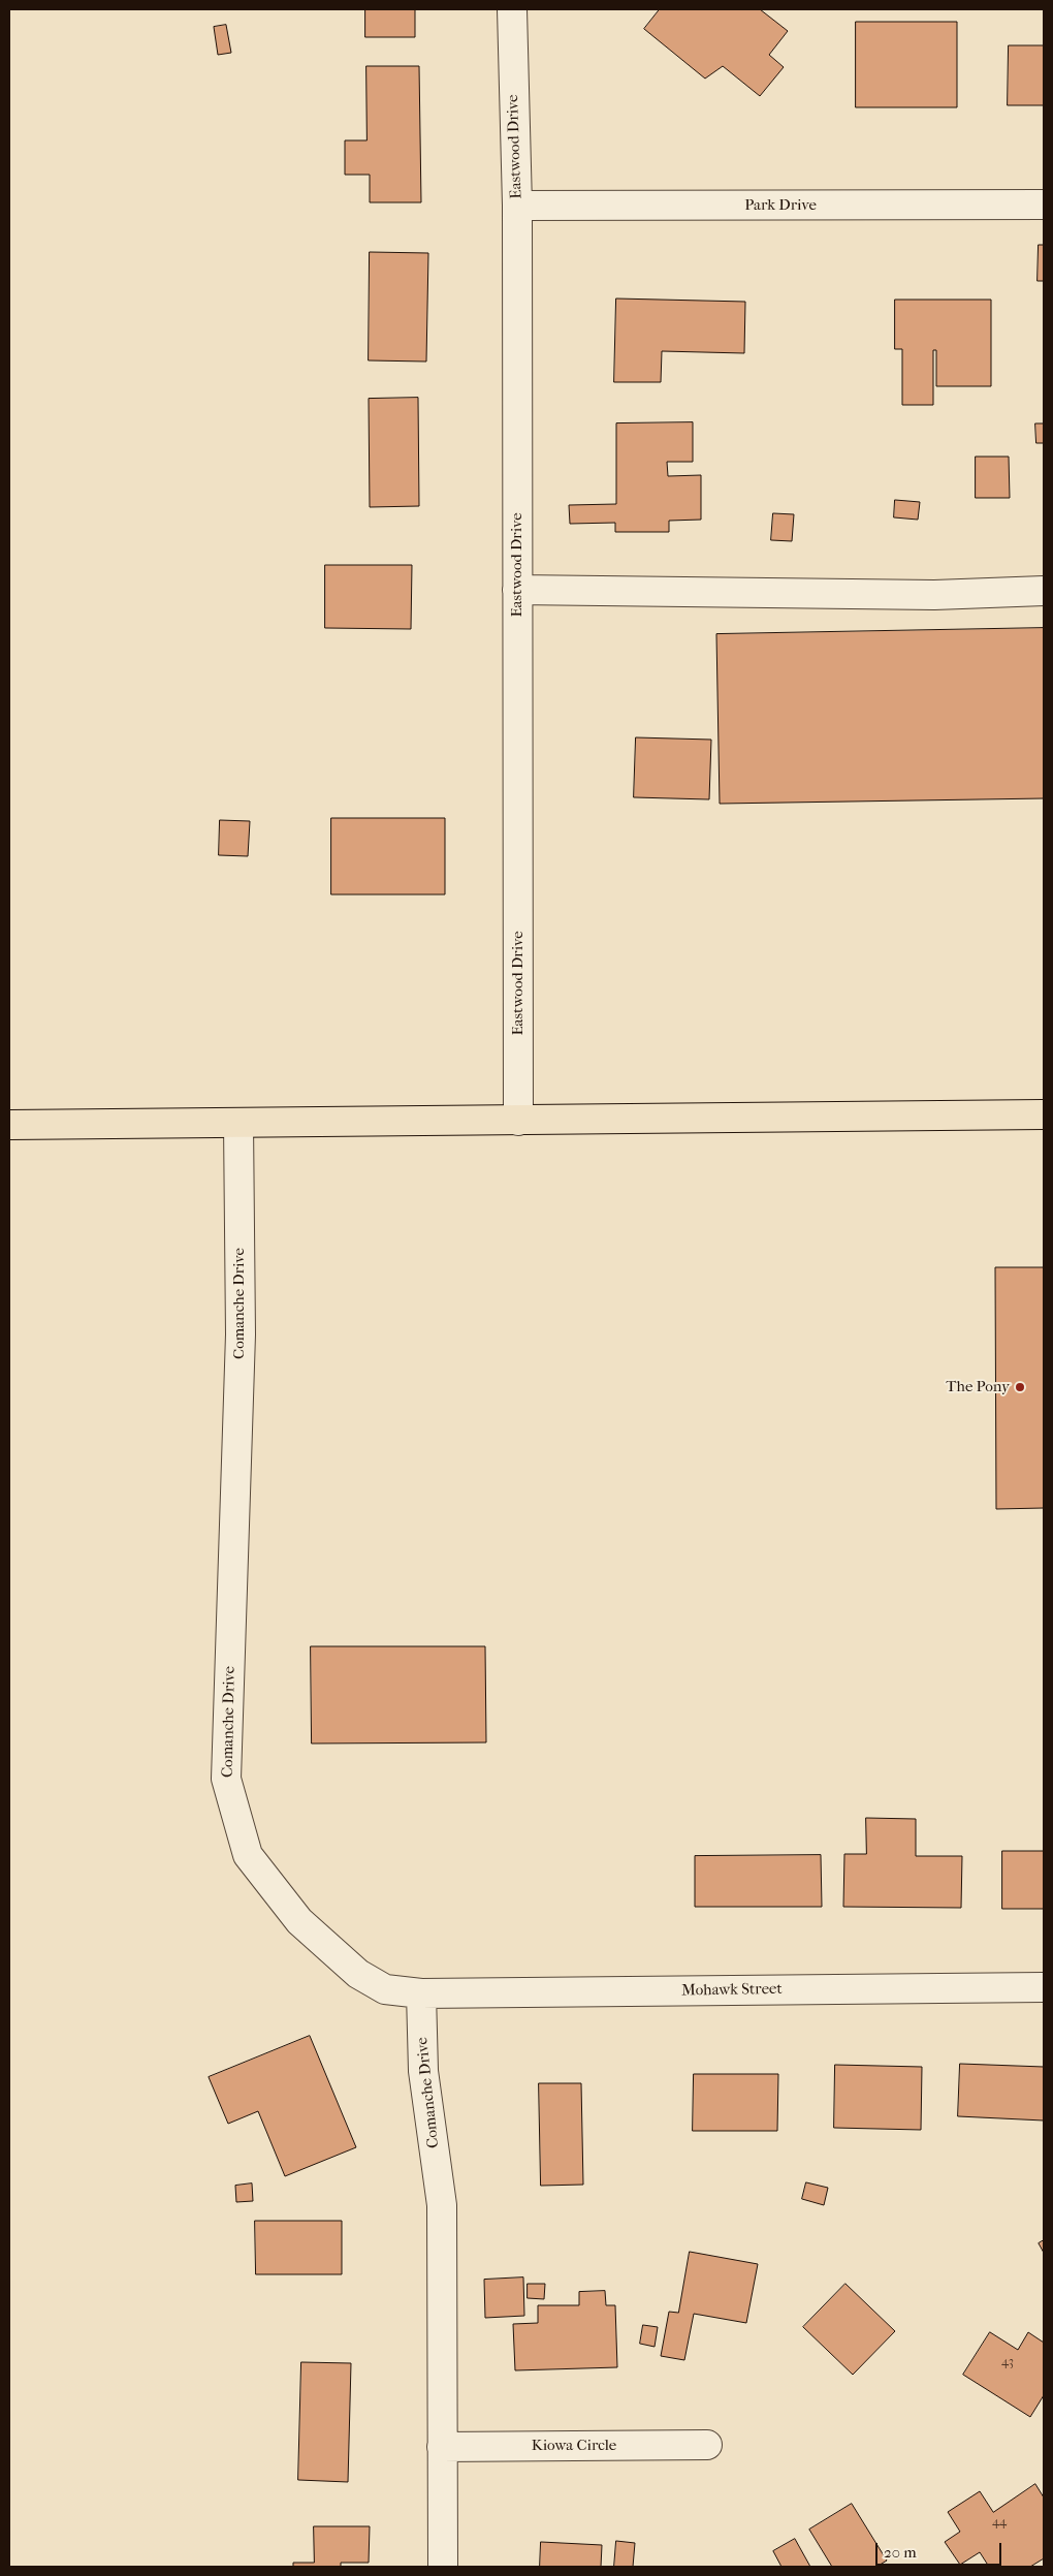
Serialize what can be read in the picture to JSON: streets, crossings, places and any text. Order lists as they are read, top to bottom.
{
  "streets": {
    "street": [
      "Eastwood Drive",
      "Park Drive",
      "Comanche Drive",
      "Mohawk Street",
      "Kiowa Circle"
    ]
  },
  "crossings": [
    ["Eastwood Drive", "Park Drive"],
    ["Comanche Drive", "Mohawk Street"],
    ["Comanche Drive", "Kiowa Circle"]
  ],
  "places": ["The Pony"],
  "house_numbers": ["43", "44"],
  "scale_bar": "20 m"
}
